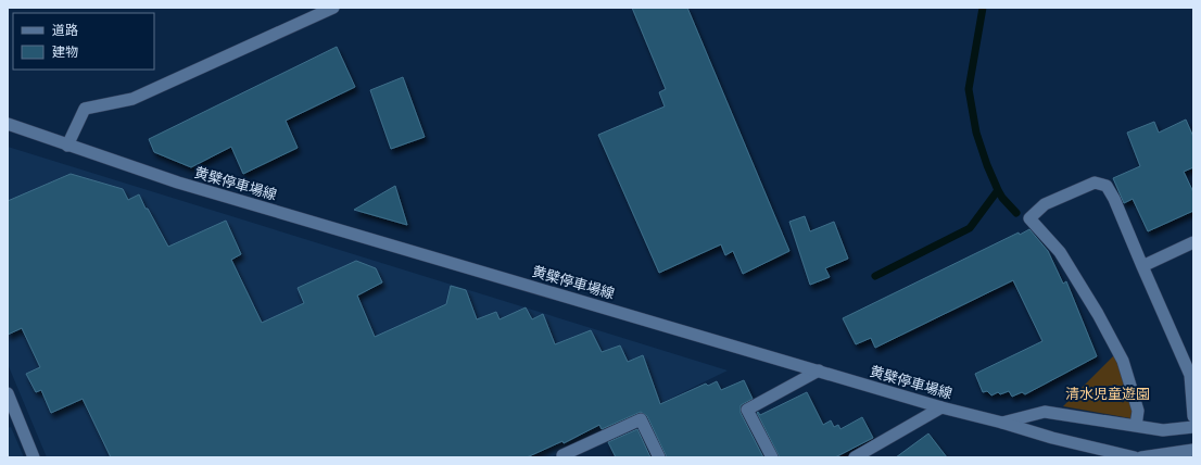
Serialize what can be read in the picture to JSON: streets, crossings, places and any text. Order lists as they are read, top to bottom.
{
  "streets": {
    "street": ["黄檗停車場線"]
  },
  "parks": ["清水児童遊園"],
  "legend": ["道路", "建物"]
}
